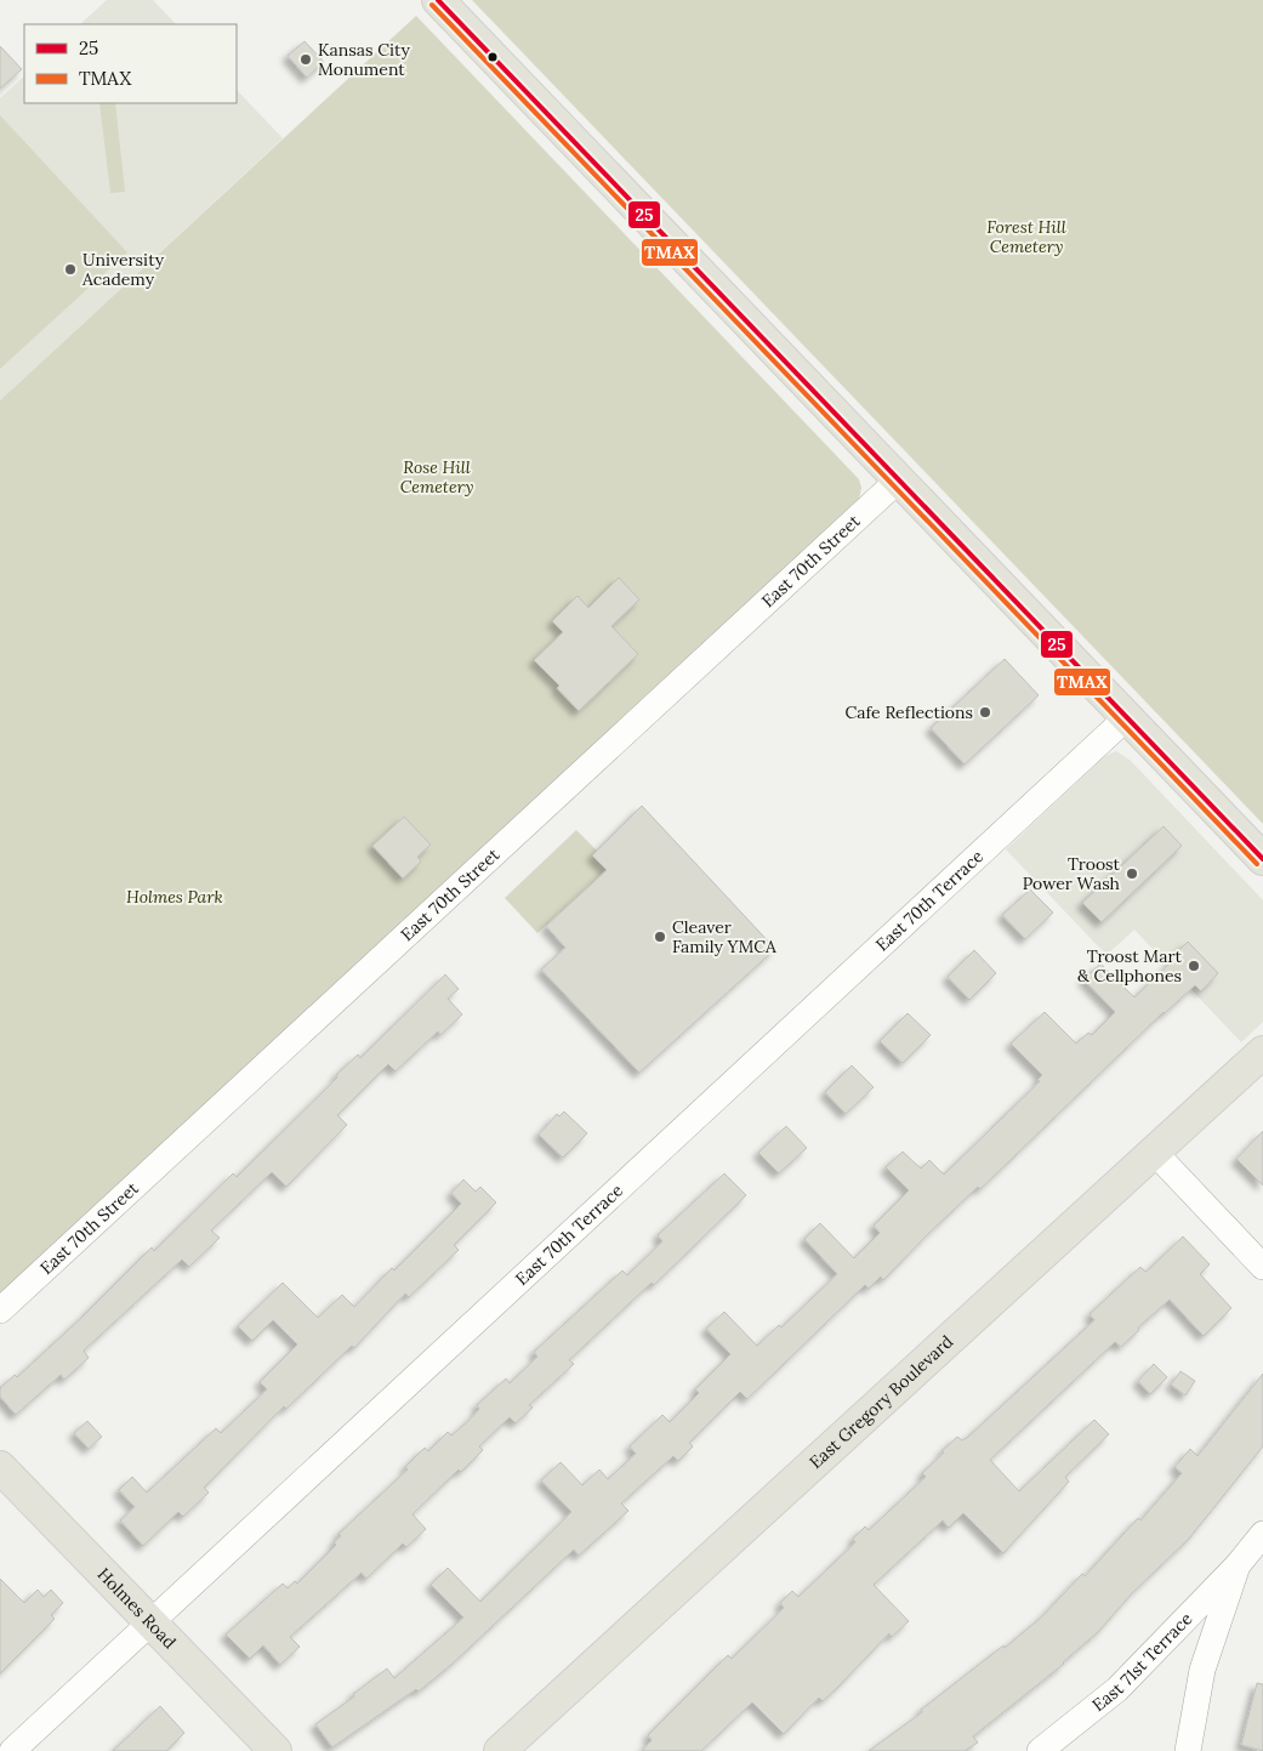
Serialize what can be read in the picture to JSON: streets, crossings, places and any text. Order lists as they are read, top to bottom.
{
  "streets": {
    "main road": ["East Gregory Boulevard", "Holmes Road"],
    "street": ["East 70th Street", "East 70th Terrace", "East 71st Terrace"]
  },
  "crossings": [
    ["East 70th Terrace", "Holmes Road"]
  ],
  "parks": ["Forest Hill Cemetery", "Rose Hill Cemetery", "Holmes Park"],
  "places": [
    "Kansas City Monument",
    "University Academy",
    "Cafe Reflections",
    "Troost Power Wash",
    "Cleaver Family YMCA",
    "Troost Mart & Cellphones"
  ],
  "lines": ["transit line 25", "transit line TMAX"],
  "legend": ["25", "TMAX"]
}
